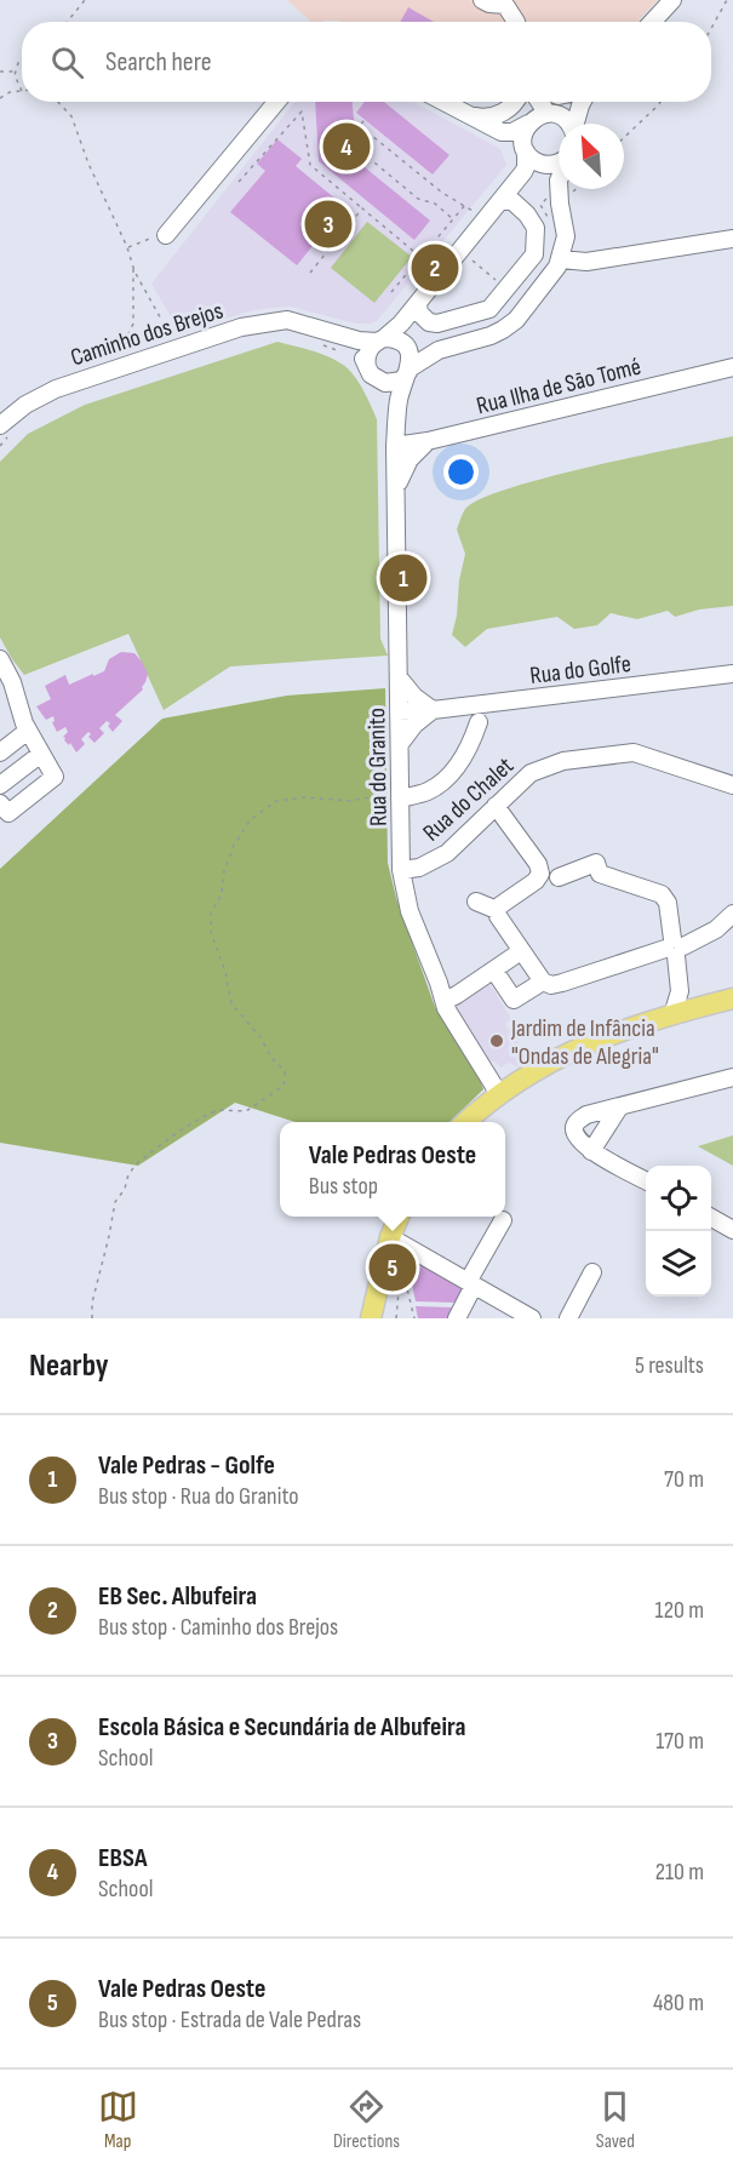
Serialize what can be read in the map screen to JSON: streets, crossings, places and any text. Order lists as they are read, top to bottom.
{
  "streets": {
    "street": [
      "Caminho dos Brejos",
      "Rua Ilha de São Tomé",
      "Rua do Golfe",
      "Rua do Granito",
      "Rua do Chalet"
    ]
  },
  "crossings": [
    ["Caminho dos Brejos", "Rua do Granito"],
    ["Rua Ilha de São Tomé", "Rua do Granito"],
    ["Rua do Golfe", "Rua do Granito"],
    ["Rua do Granito", "Rua do Chalet"]
  ],
  "places": ["Jardim de Infância \"Ondas de Alegria\""],
  "north": "top left",
  "page": {
    "search": "Search here",
    "pins": [
      "4",
      "3",
      "2",
      "1",
      "5"
    ],
    "popup": ["Vale Pedras Oeste", "Bus stop"],
    "heading": ["Nearby", "5 results"],
    "list": [
      {
        "mark": "1",
        "name": "Vale Pedras - Golfe",
        "note": "Bus stop · Rua do Granito",
        "value": "70 m"
      },
      {
        "mark": "2",
        "name": "EB Sec. Albufeira",
        "note": "Bus stop · Caminho dos Brejos",
        "value": "120 m"
      },
      {
        "mark": "3",
        "name": "Escola Básica e Secundária de Albufeira",
        "note": "School",
        "value": "170 m"
      },
      {
        "mark": "4",
        "name": "EBSA",
        "note": "School",
        "value": "210 m"
      },
      {
        "mark": "5",
        "name": "Vale Pedras Oeste",
        "note": "Bus stop · Estrada de Vale Pedras",
        "value": "480 m"
      }
    ],
    "nav": ["Map", "Directions", "Saved"]
  }
}
